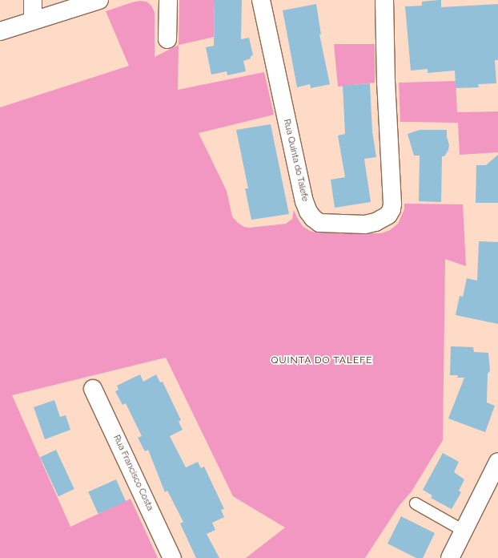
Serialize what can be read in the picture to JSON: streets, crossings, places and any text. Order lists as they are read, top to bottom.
{
  "streets": {
    "street": ["Rua Quinta do Talefe", "Rua Francisco Costa"]
  },
  "districts": ["QUINTA DO TALEFE"]
}
